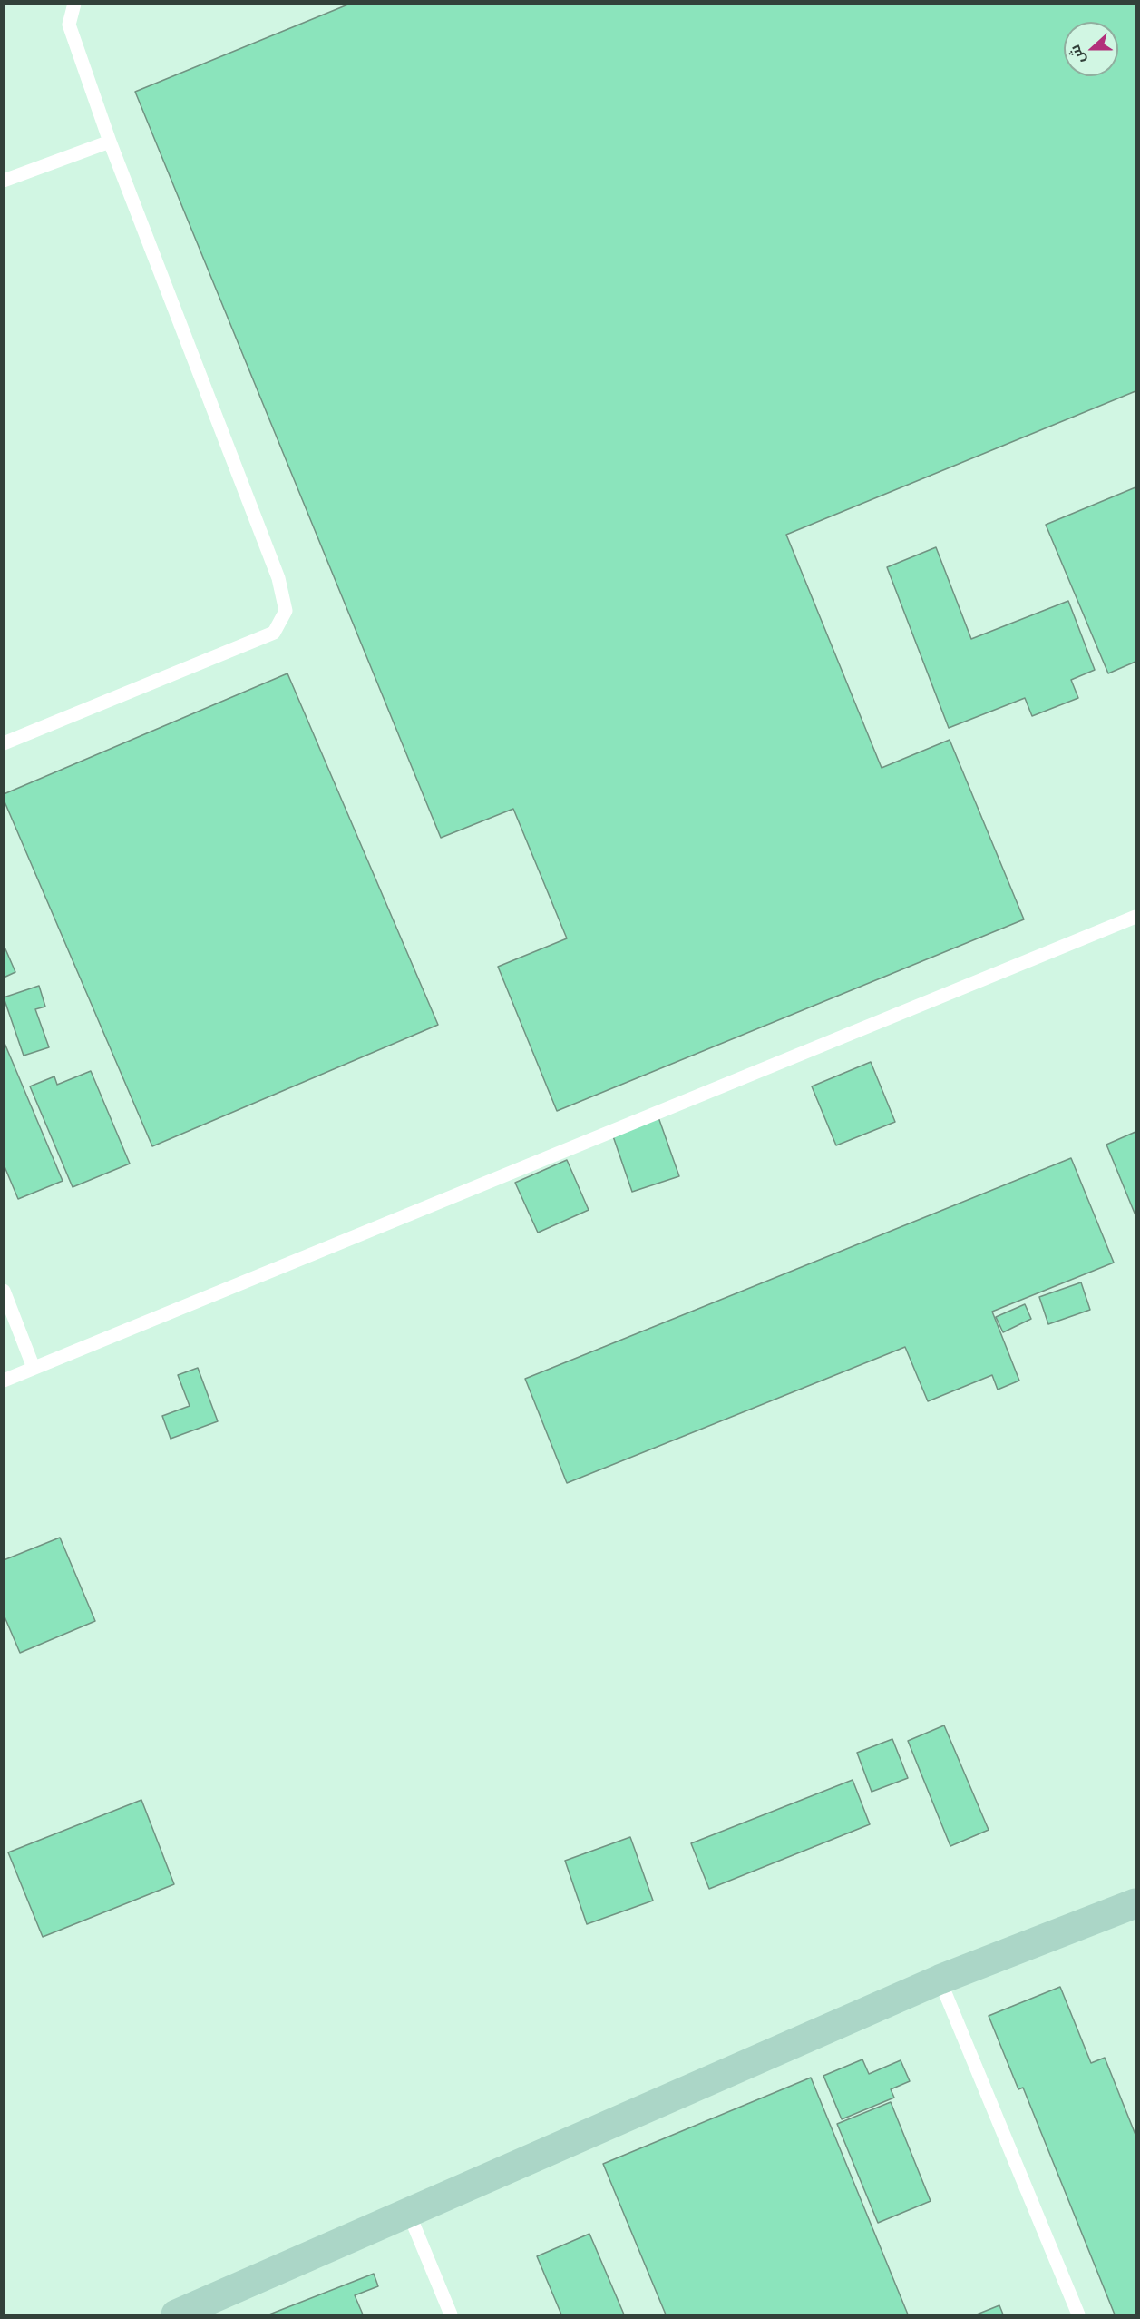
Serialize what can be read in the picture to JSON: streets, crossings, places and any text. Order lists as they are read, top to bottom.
{
  "north": "left"
}
